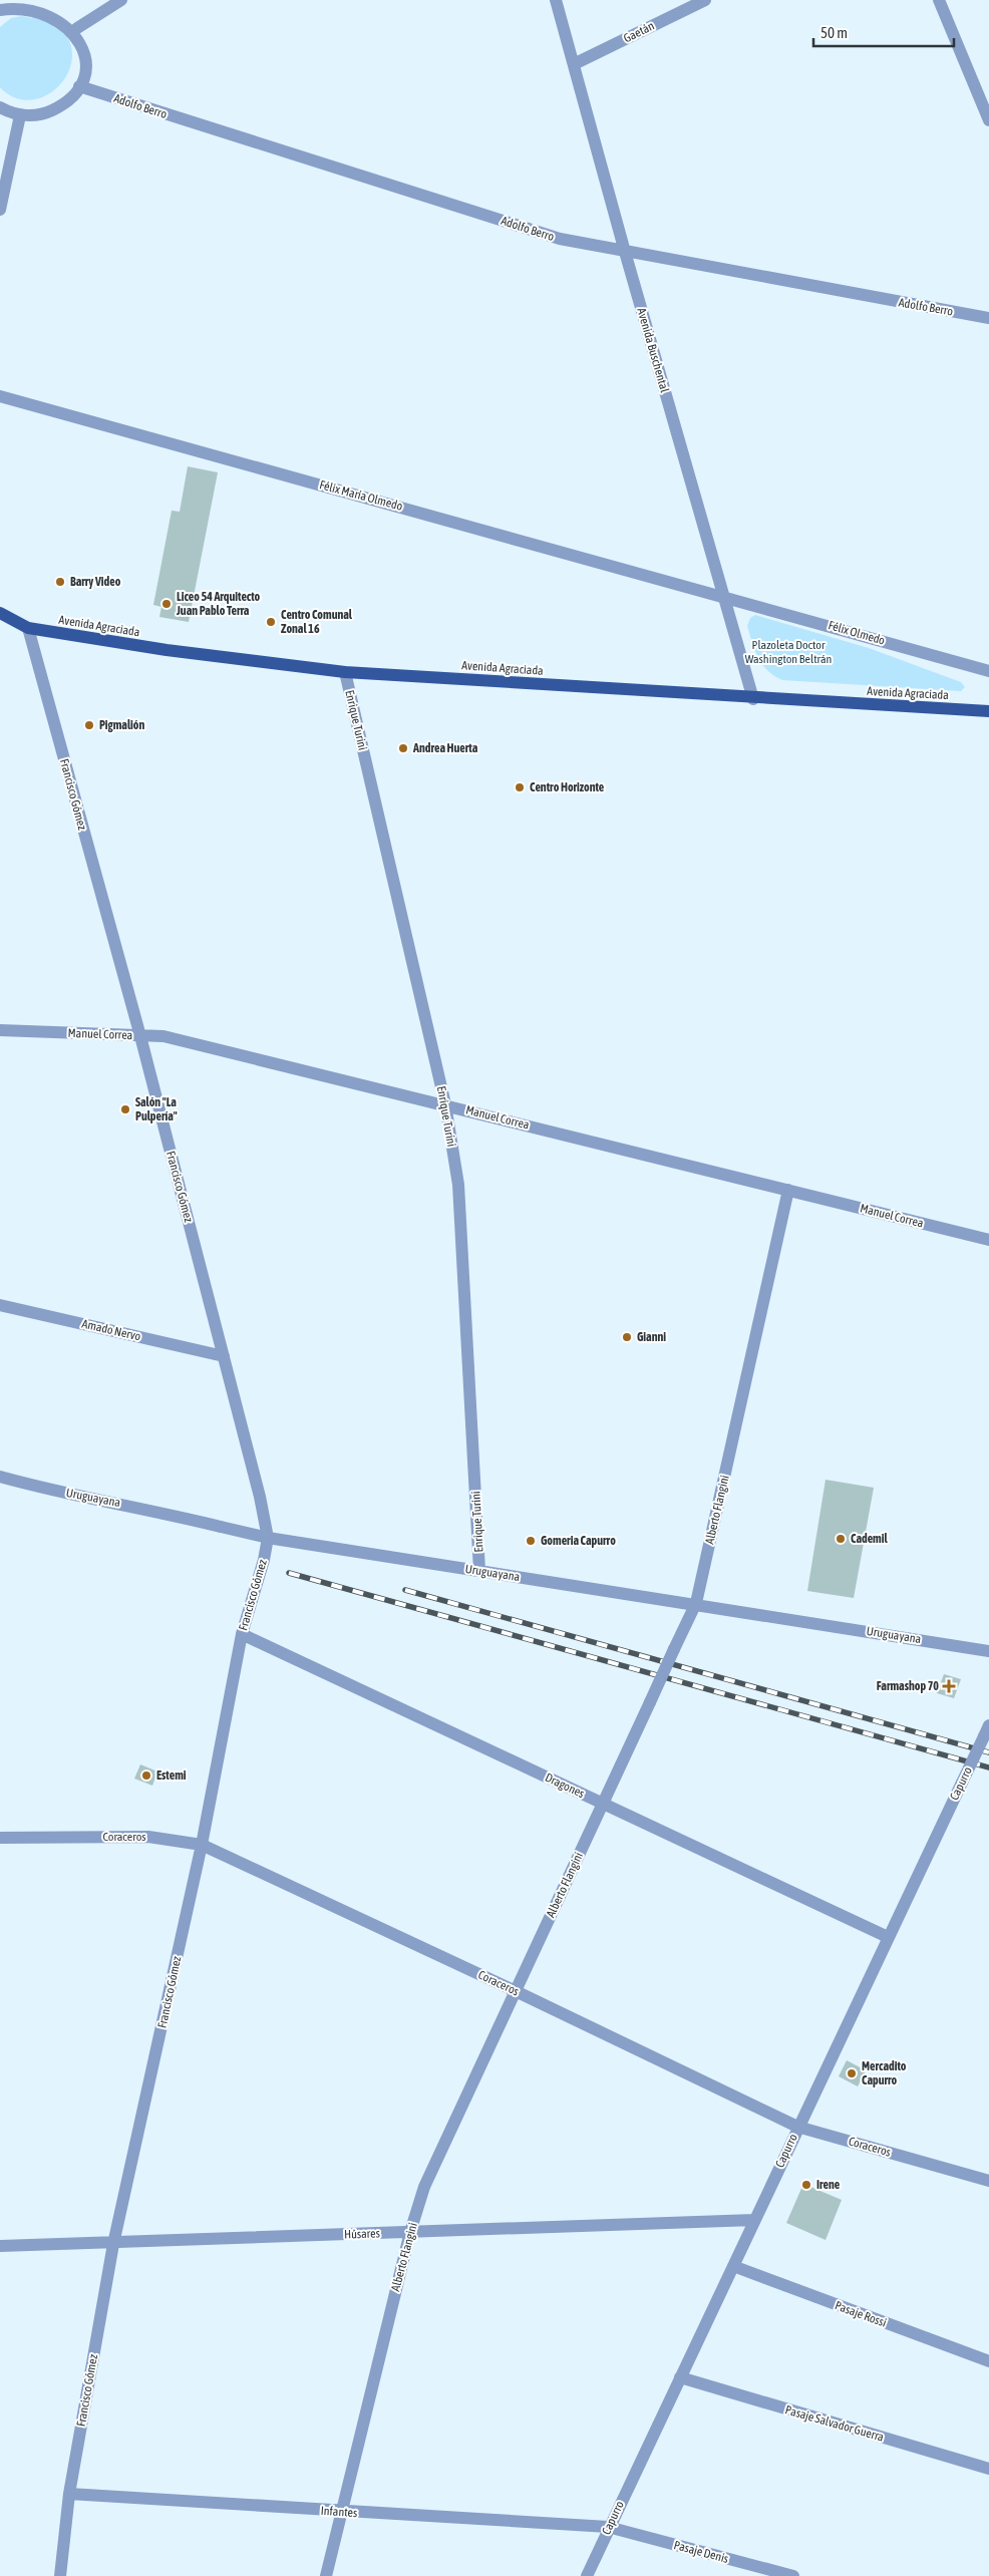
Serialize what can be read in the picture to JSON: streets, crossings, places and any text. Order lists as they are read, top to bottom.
{
  "streets": {
    "main road": ["Avenida Agraciada"],
    "street": [
      "Gaetán",
      "Adolfo Berro",
      "Avenida Buschental",
      "Félix María Olmedo",
      "Félix Olmedo",
      "Enrique Turini",
      "Francisco Gómez",
      "Manuel Correa",
      "Amado Nervo",
      "Uruguayana",
      "Alberto Flangini",
      "Capurro",
      "Dragones",
      "Coraceros",
      "Húsares",
      "Pasaje Rossi",
      "Pasaje Salvador Guerra",
      "Infantes",
      "Pasaje Denis"
    ]
  },
  "crossings": [
    ["Gaetán", "Avenida Buschental"],
    ["Adolfo Berro", "Avenida Buschental"],
    ["Avenida Buschental", "Félix María Olmedo"],
    ["Avenida Buschental", "Avenida Agraciada"],
    ["Avenida Buschental", "Félix Olmedo"],
    ["Félix María Olmedo", "Félix Olmedo"],
    ["Avenida Agraciada", "Enrique Turini"],
    ["Avenida Agraciada", "Francisco Gómez"],
    ["Enrique Turini", "Manuel Correa"],
    ["Enrique Turini", "Uruguayana"],
    ["Francisco Gómez", "Manuel Correa"],
    ["Francisco Gómez", "Amado Nervo"],
    ["Francisco Gómez", "Uruguayana"],
    ["Francisco Gómez", "Dragones"],
    ["Francisco Gómez", "Coraceros"],
    ["Francisco Gómez", "Húsares"],
    ["Francisco Gómez", "Infantes"],
    ["Manuel Correa", "Alberto Flangini"],
    ["Uruguayana", "Alberto Flangini"],
    ["Alberto Flangini", "Dragones"],
    ["Alberto Flangini", "Coraceros"],
    ["Alberto Flangini", "Húsares"],
    ["Alberto Flangini", "Infantes"],
    ["Capurro", "Dragones"],
    ["Capurro", "Coraceros"],
    ["Capurro", "Húsares"],
    ["Capurro", "Pasaje Rossi"],
    ["Capurro", "Pasaje Salvador Guerra"],
    ["Capurro", "Infantes"],
    ["Capurro", "Pasaje Denis"],
    ["Infantes", "Pasaje Denis"]
  ],
  "parks": ["Plazoleta Doctor Washington Beltrán"],
  "places": {
    "other": [
      "Barry Video",
      "Liceo 54 Arquitecto Juan Pablo Terra",
      "Centro Comunal Zonal 16",
      "Pigmalión",
      "Andrea Huerta",
      "Centro Horizonte",
      "Salón \"La Pulpería\"",
      "Gianni",
      "Cademil",
      "Gomeria Capurro",
      "Estemi",
      "Mercadito Capurro",
      "Irene"
    ],
    "health": ["Farmashop 70"]
  },
  "scale_bar": "50 m"
}
